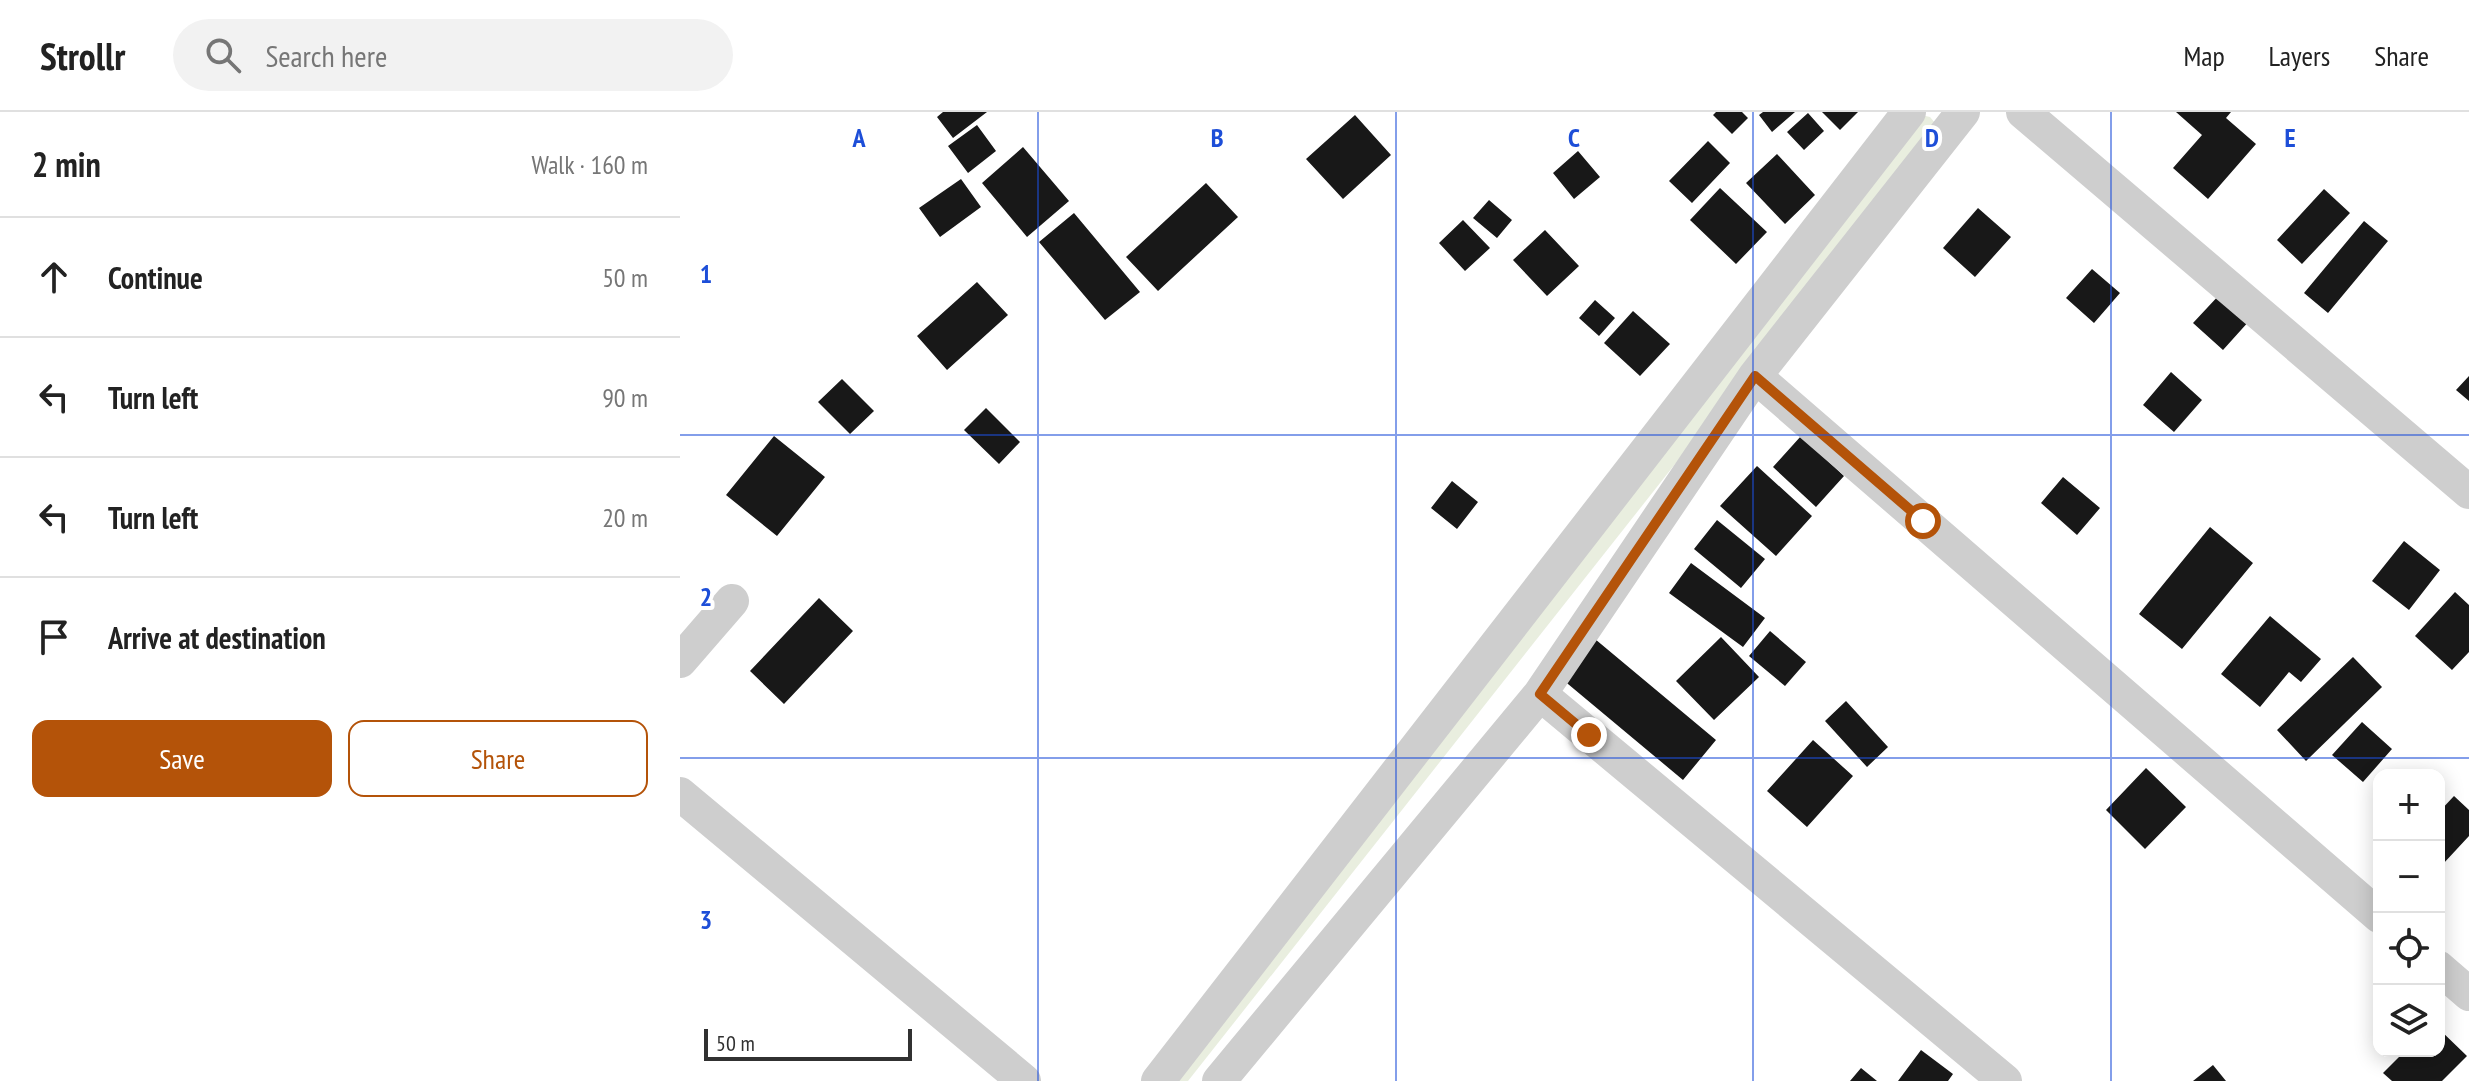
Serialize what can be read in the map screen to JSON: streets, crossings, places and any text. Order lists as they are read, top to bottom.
{
  "scale_bar": "50 m",
  "page": {
    "header": "Strollr",
    "search": "Search here",
    "nav": ["Map", "Layers", "Share"],
    "heading": ["2 min", "Walk · 160 m"],
    "list": [
      ["Continue", "50 m"],
      ["Turn left", "90 m"],
      ["Turn left", "20 m"],
      "Arrive at destination"
    ],
    "buttons": ["Save", "Share"],
    "map_buttons": ["+", "−"],
    "scale": "50 m"
  },
  "grid": {
    "columns": [
      "A",
      "B",
      "C",
      "D",
      "E"
    ],
    "rows": ["1", "2", "3"]
  }
}
